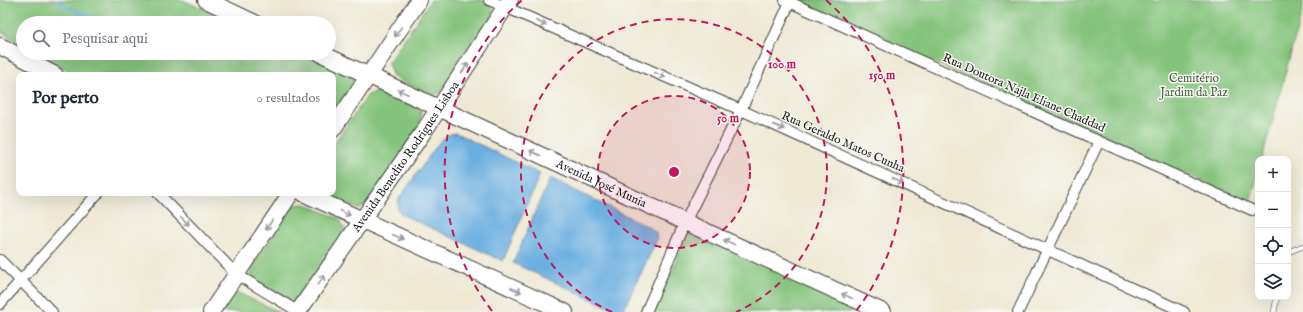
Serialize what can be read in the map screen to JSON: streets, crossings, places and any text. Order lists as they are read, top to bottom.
{
  "streets": {
    "main road": ["Avenida Benedito Rodrigues Lisboa", "Avenida José Munia"],
    "street": ["Rua Doutora Najla Eliane Chaddad", "Rua Geraldo Matos Cunha"]
  },
  "crossings": [
    ["Rua Geraldo Matos Cunha", "Avenida Benedito Rodrigues Lisboa"],
    ["Avenida Benedito Rodrigues Lisboa", "Avenida José Munia"]
  ],
  "one_way": ["Rua Geraldo Matos Cunha"],
  "parks": ["Cemitério Jardim da Paz"],
  "page": {
    "search": "Pesquisar aqui",
    "heading": ["Por perto", "0 resultados"],
    "map_buttons": ["+", "−"]
  },
  "rings": ["100 m", "150 m", "50 m"]
}
